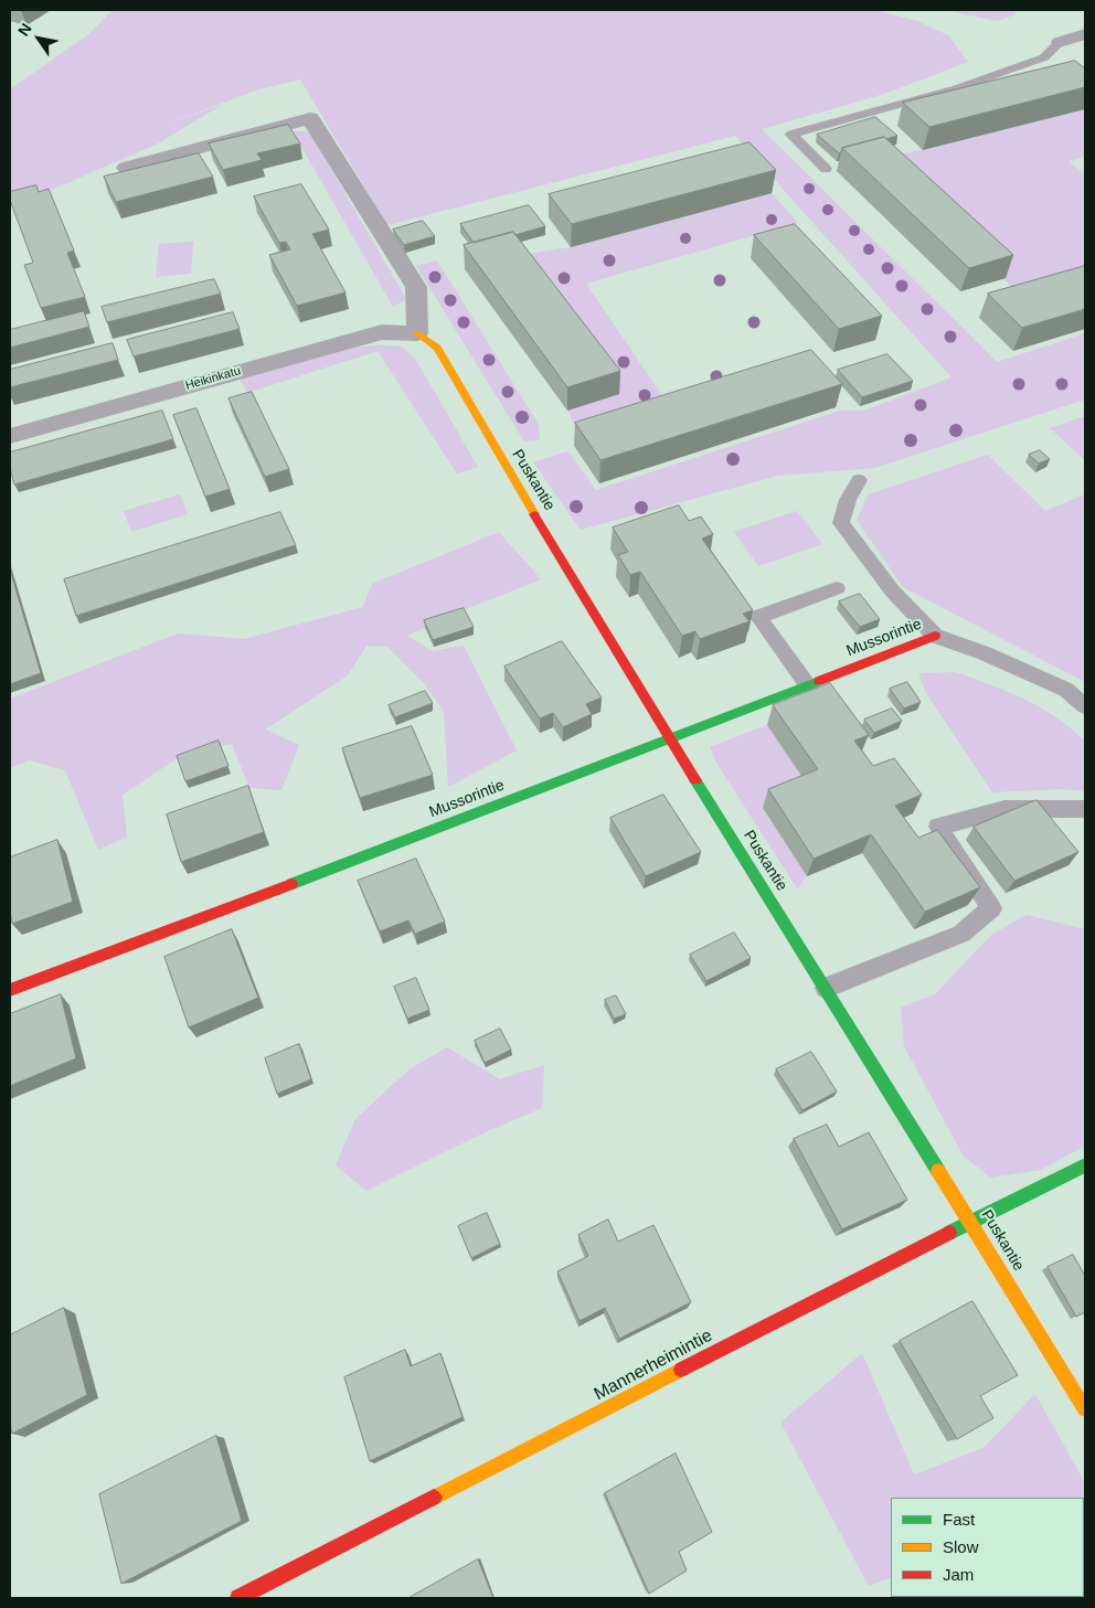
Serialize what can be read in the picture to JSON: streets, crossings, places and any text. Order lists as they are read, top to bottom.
{
  "streets": {
    "street": [
      "Heikinkatu",
      "Puskantie",
      "Mussorintie",
      "Mannerheimintie"
    ]
  },
  "crossings": [
    ["Heikinkatu", "Puskantie"],
    ["Puskantie", "Mussorintie"],
    ["Puskantie", "Mannerheimintie"]
  ],
  "legend": ["Fast", "Slow", "Jam"],
  "north": "top left"
}
